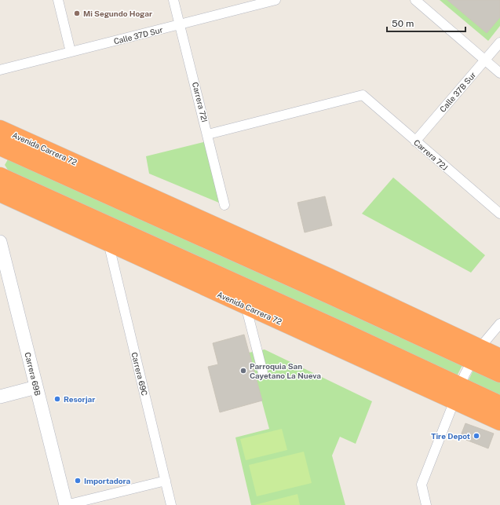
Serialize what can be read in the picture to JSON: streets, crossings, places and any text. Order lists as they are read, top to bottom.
{
  "streets": {
    "highway": ["Avenida Carrera 72"],
    "street": [
      "Calle 37D Sur",
      "Calle 37B Sur",
      "Carrera 72I",
      "Carrera 72J",
      "Carrera 69B",
      "Carrera 69C"
    ]
  },
  "crossings": [
    ["Calle 37D Sur", "Carrera 72I"],
    ["Calle 37B Sur", "Carrera 72J"],
    ["Carrera 72I", "Carrera 72J"],
    ["Avenida Carrera 72", "Carrera 69C"]
  ],
  "places": [
    "Mi Segundo Hogar",
    "Parroquia San Cayetano La Nueva",
    "Resorjar",
    "Tire Depot",
    "Importadora"
  ],
  "scale_bar": "50 m"
}
